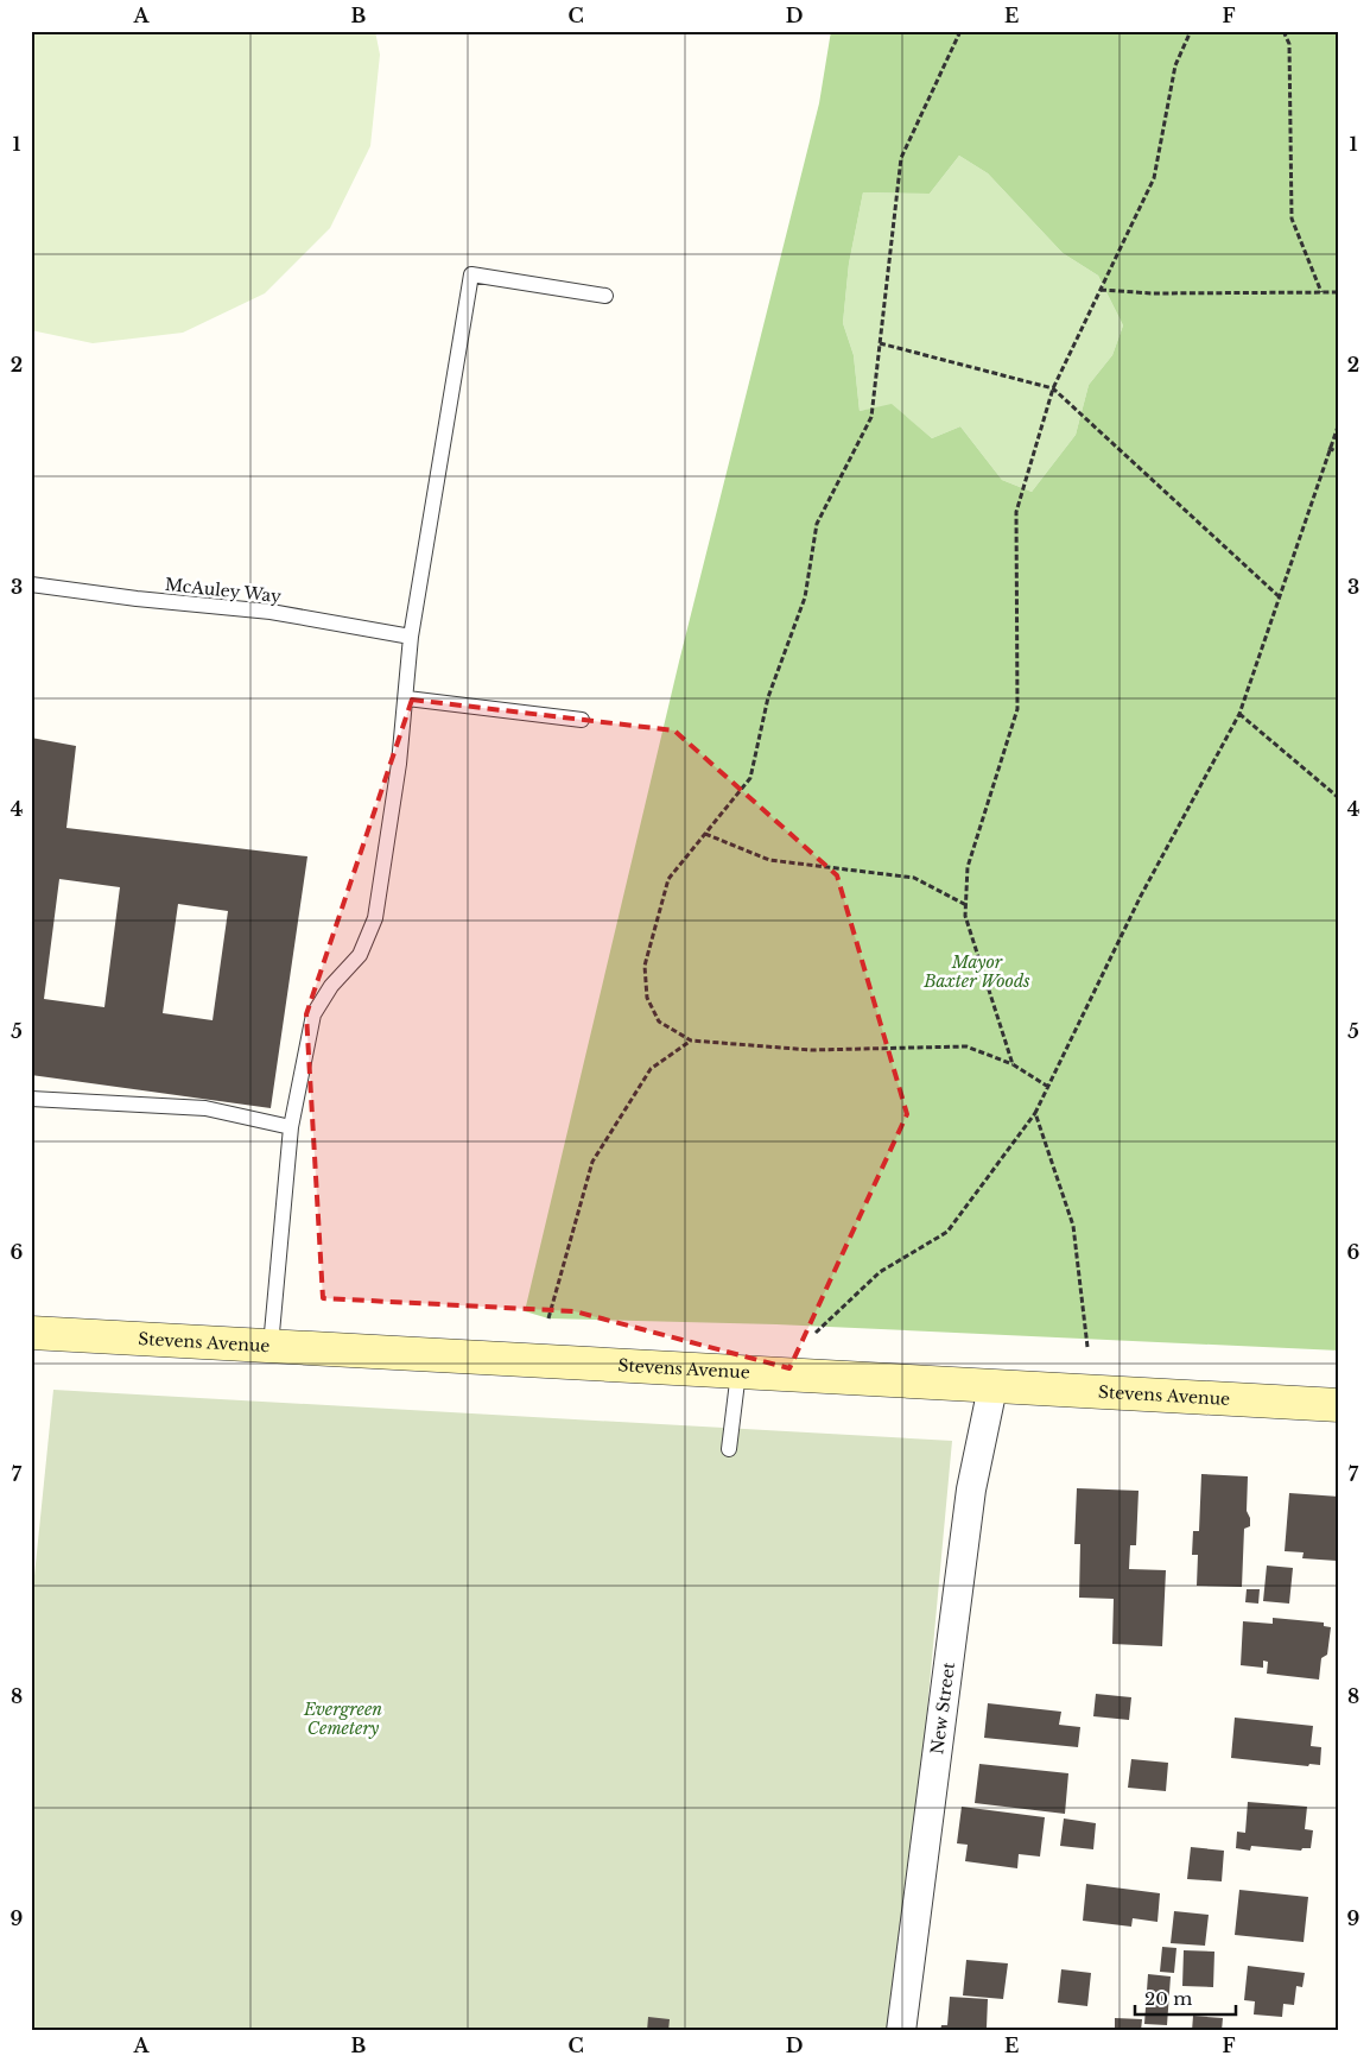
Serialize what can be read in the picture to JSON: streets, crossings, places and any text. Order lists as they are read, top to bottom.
{
  "streets": {
    "main road": ["Stevens Avenue"],
    "street": ["New Street"],
    "lane": ["McAuley Way"]
  },
  "crossings": [
    ["Stevens Avenue", "New Street"]
  ],
  "parks": ["Mayor Baxter Woods", "Evergreen Cemetery"],
  "scale_bar": "20 m",
  "grid": {
    "columns": [
      "A",
      "B",
      "C",
      "D",
      "E",
      "F"
    ],
    "rows": [
      "1",
      "2",
      "3",
      "4",
      "5",
      "6",
      "7",
      "8",
      "9"
    ]
  }
}
